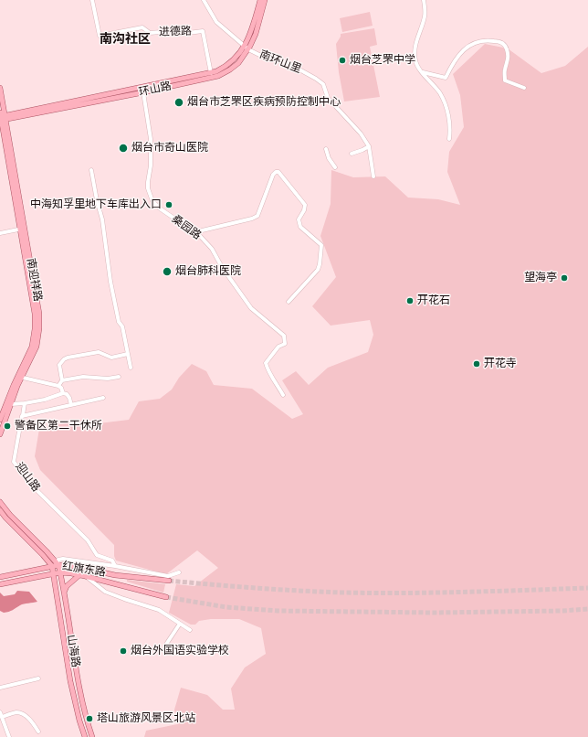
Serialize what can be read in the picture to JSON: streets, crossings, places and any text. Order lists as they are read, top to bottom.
{
  "streets": {
    "main road": [
      "环山路",
      "南迎祥路",
      "红旗东路",
      "山海路"
    ],
    "street": [
      "进德路",
      "南环山里",
      "桑园路",
      "迎山路"
    ]
  },
  "crossings": [
    ["进德路", "环山路"],
    ["南环山里", "环山路"],
    ["环山路", "桑园路"],
    ["环山路", "南迎祥路"],
    ["红旗东路", "山海路"]
  ],
  "districts": ["南沟社区"],
  "places": [
    "烟台芝罘中学",
    "烟台市芝罘区疾病预防控制中心",
    "烟台市奇山医院",
    "中海知孚里地下车库出入口",
    "烟台肺科医院",
    "望海亭",
    "开花石",
    "开花寺",
    "警备区第二干休所",
    "烟台外国语实验学校",
    "塔山旅游风景区北站"
  ]
}
